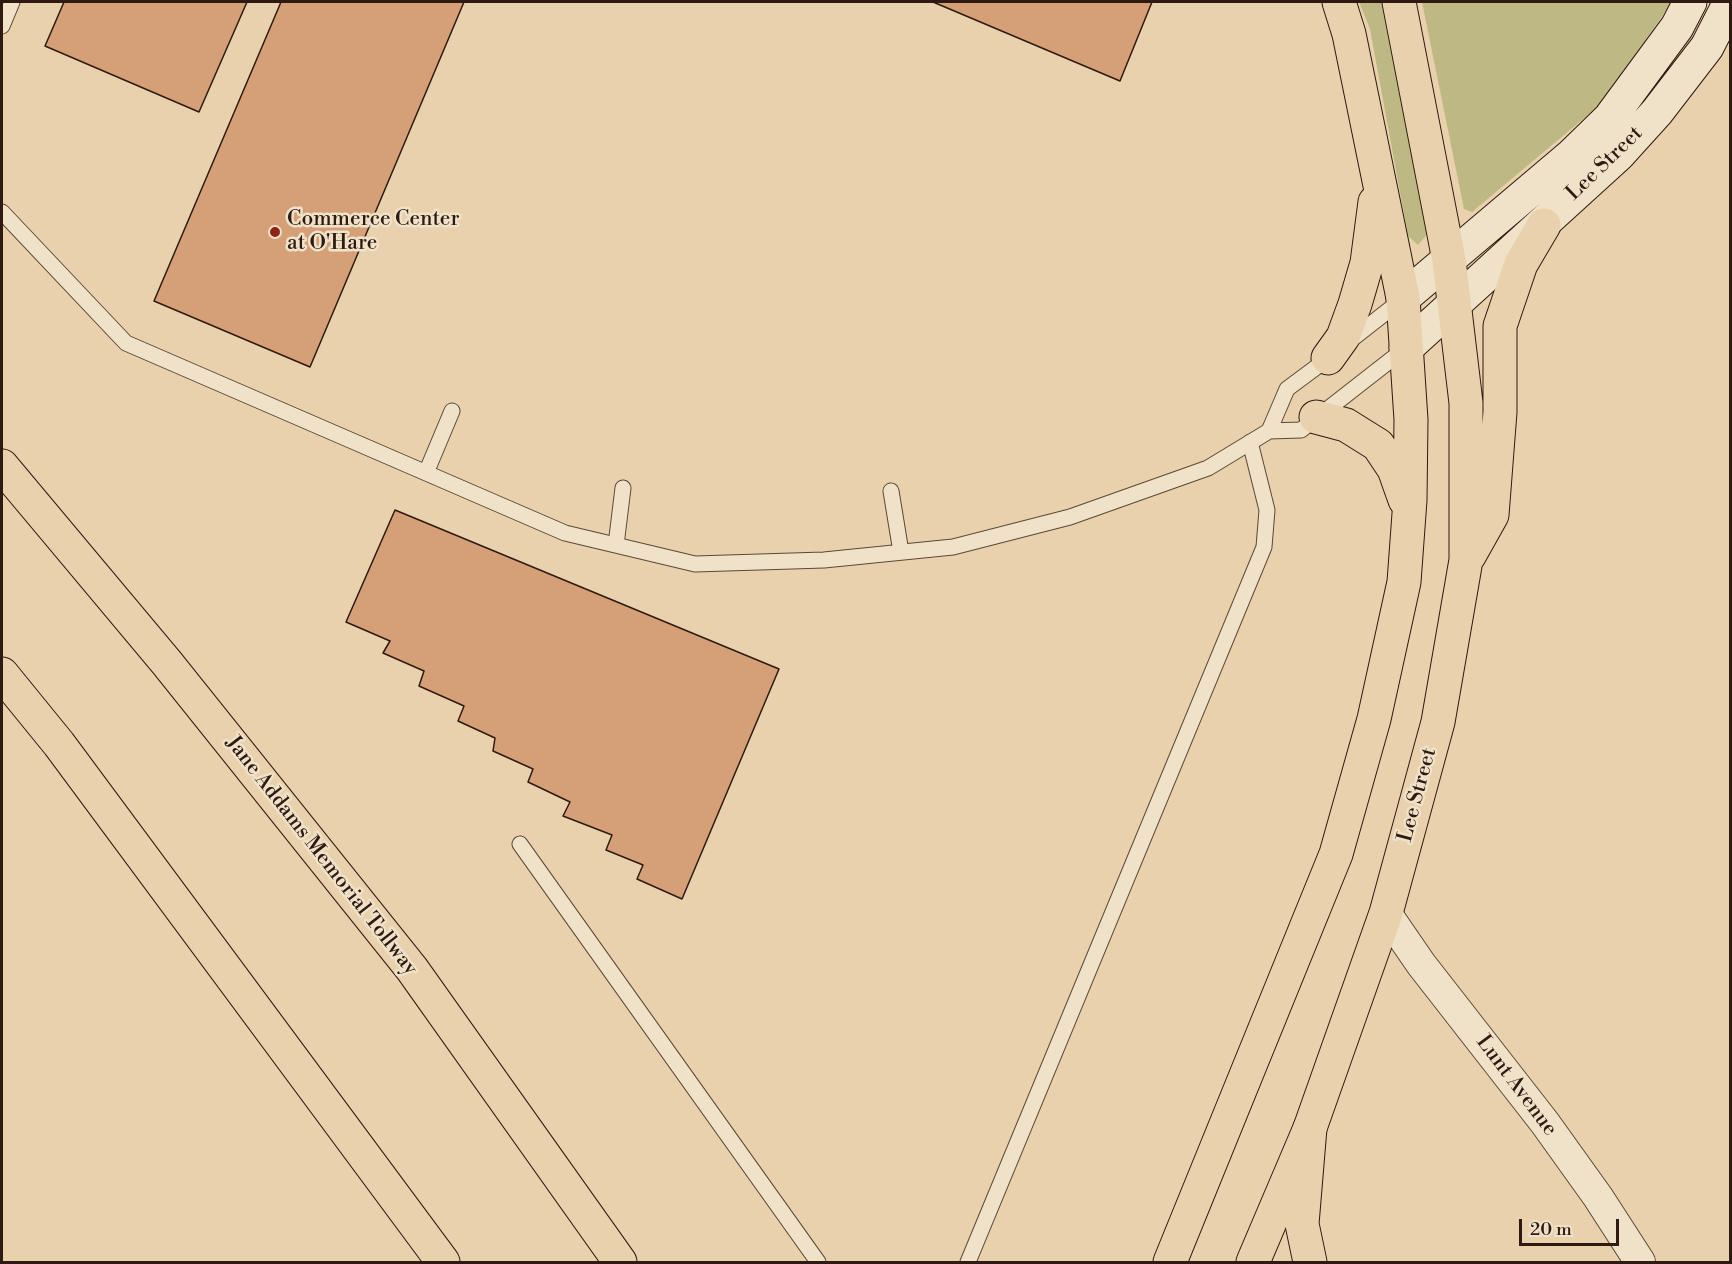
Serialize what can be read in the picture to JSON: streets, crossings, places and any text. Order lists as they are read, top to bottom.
{
  "streets": {
    "main road": ["Lee Street", "Jane Addams Memorial Tollway"],
    "street": ["Lunt Avenue"]
  },
  "crossings": [
    ["Lee Street", "Lunt Avenue"]
  ],
  "places": ["Commerce Center at O'Hare"],
  "scale_bar": "20 m"
}
